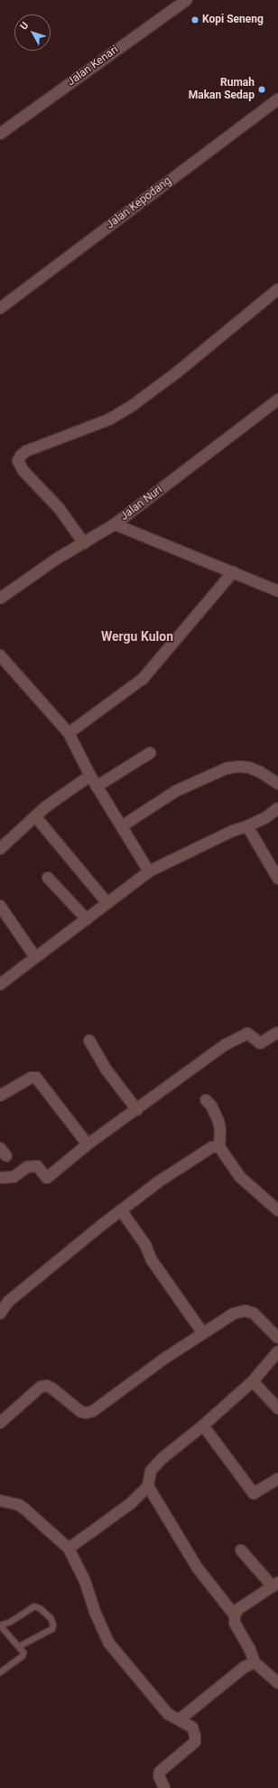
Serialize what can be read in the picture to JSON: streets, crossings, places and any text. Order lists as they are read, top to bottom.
{
  "streets": {
    "street": ["Jalan Kenari", "Jalan Kepodang", "Jalan Nuri"]
  },
  "districts": ["Wergu Kulon"],
  "places": ["Kopi Seneng", "Rumah Makan Sedap"],
  "north": "top left"
}
